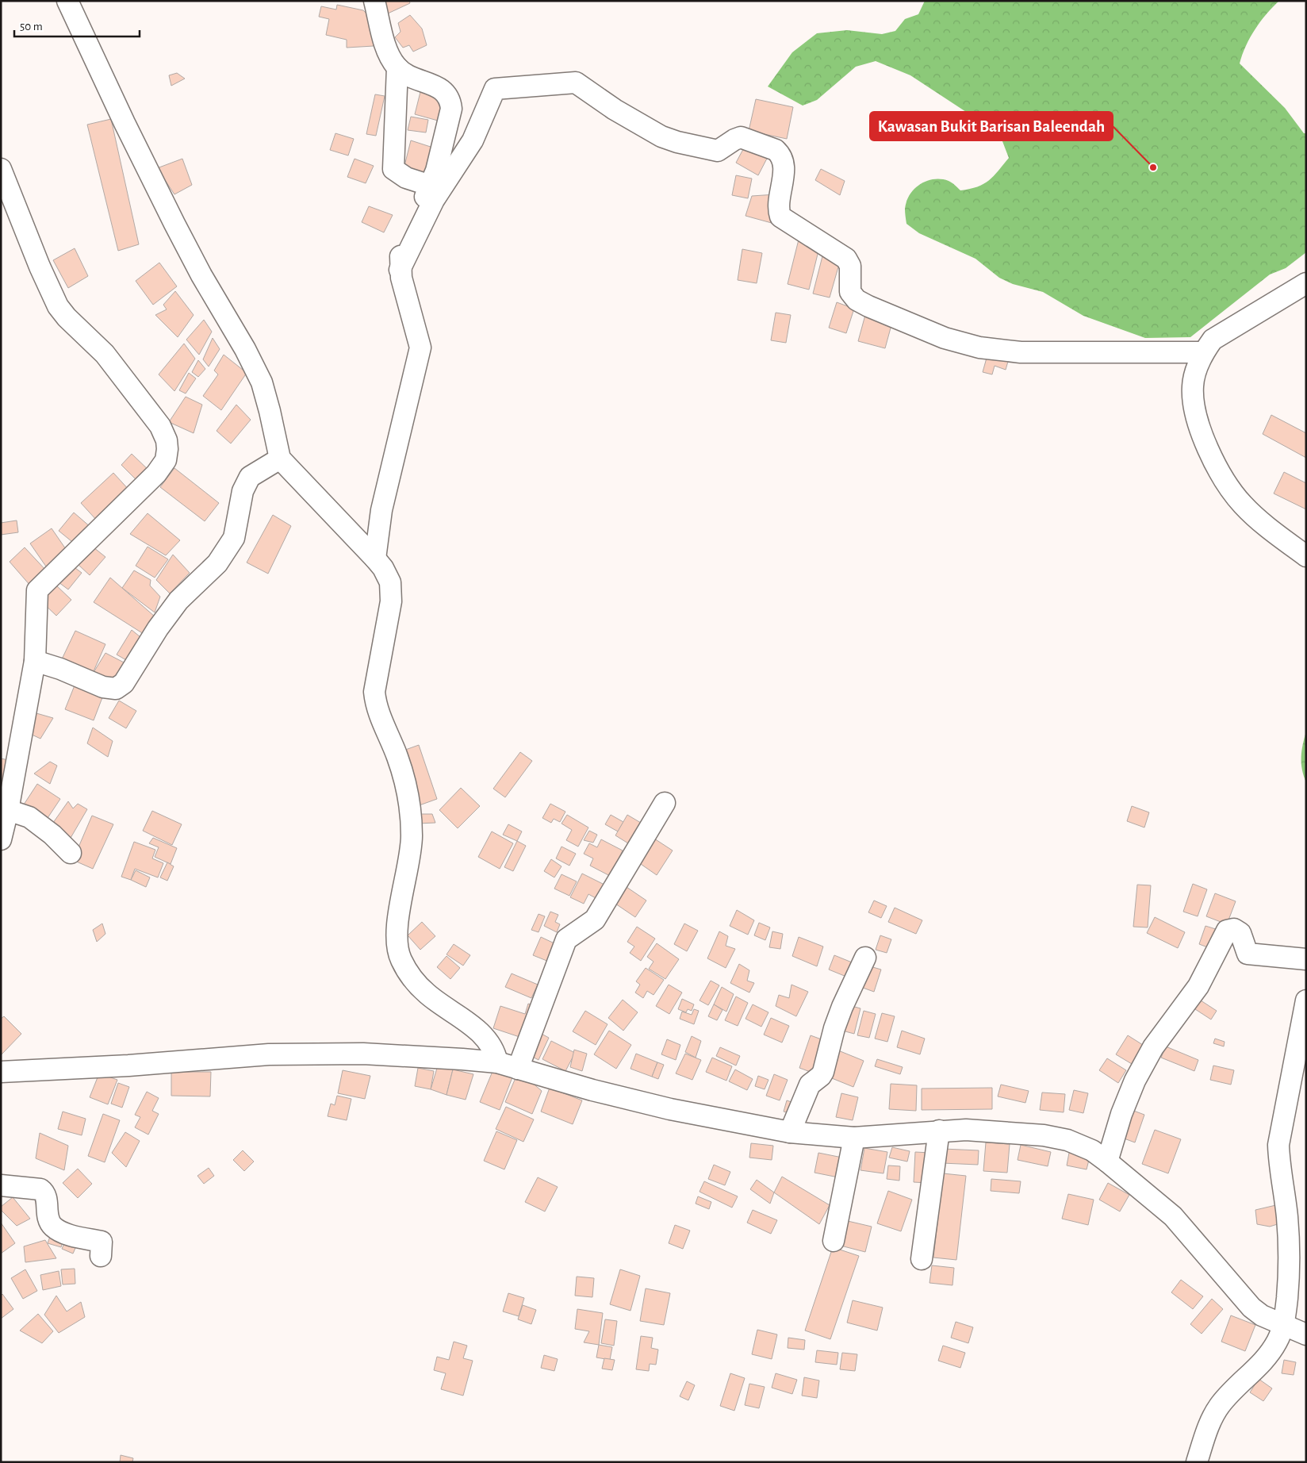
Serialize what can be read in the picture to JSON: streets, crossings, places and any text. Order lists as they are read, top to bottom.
{
  "places": ["Kawasan Bukit Barisan Baleendah"],
  "scale_bar": "50 m"
}
